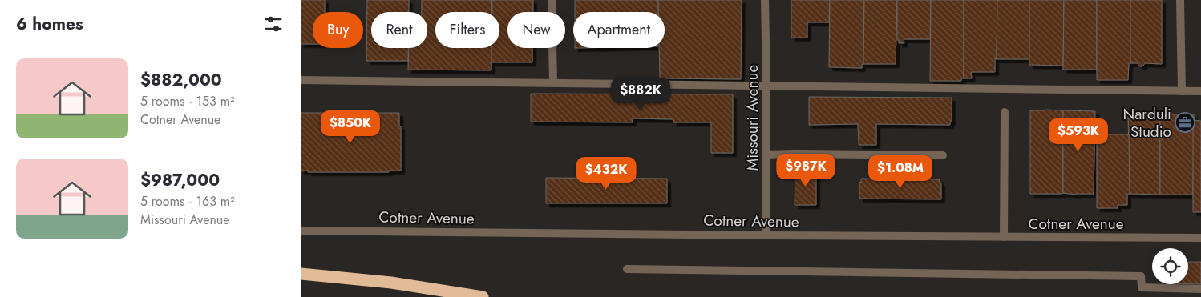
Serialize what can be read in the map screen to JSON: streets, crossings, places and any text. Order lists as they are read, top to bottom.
{
  "streets": {
    "street": ["Missouri Avenue", "Cotner Avenue"]
  },
  "crossings": [
    ["Missouri Avenue", "Cotner Avenue"]
  ],
  "places": {
    "office": ["Narduli Studio"]
  },
  "page": {
    "heading": "6 homes",
    "chip": [
      "Buy",
      "Rent",
      "Filters",
      "New",
      "Apartment"
    ],
    "list": [
      {
        "name": "$882,000",
        "note": "5 rooms · 153 m² · Cotner Avenue"
      },
      {
        "name": "$987,000",
        "note": "5 rooms · 163 m² · Missouri Avenue"
      }
    ],
    "price": [
      "$882K",
      "$850K",
      "$593K",
      "$987K",
      "$1.08M",
      "$432K"
    ]
  }
}
